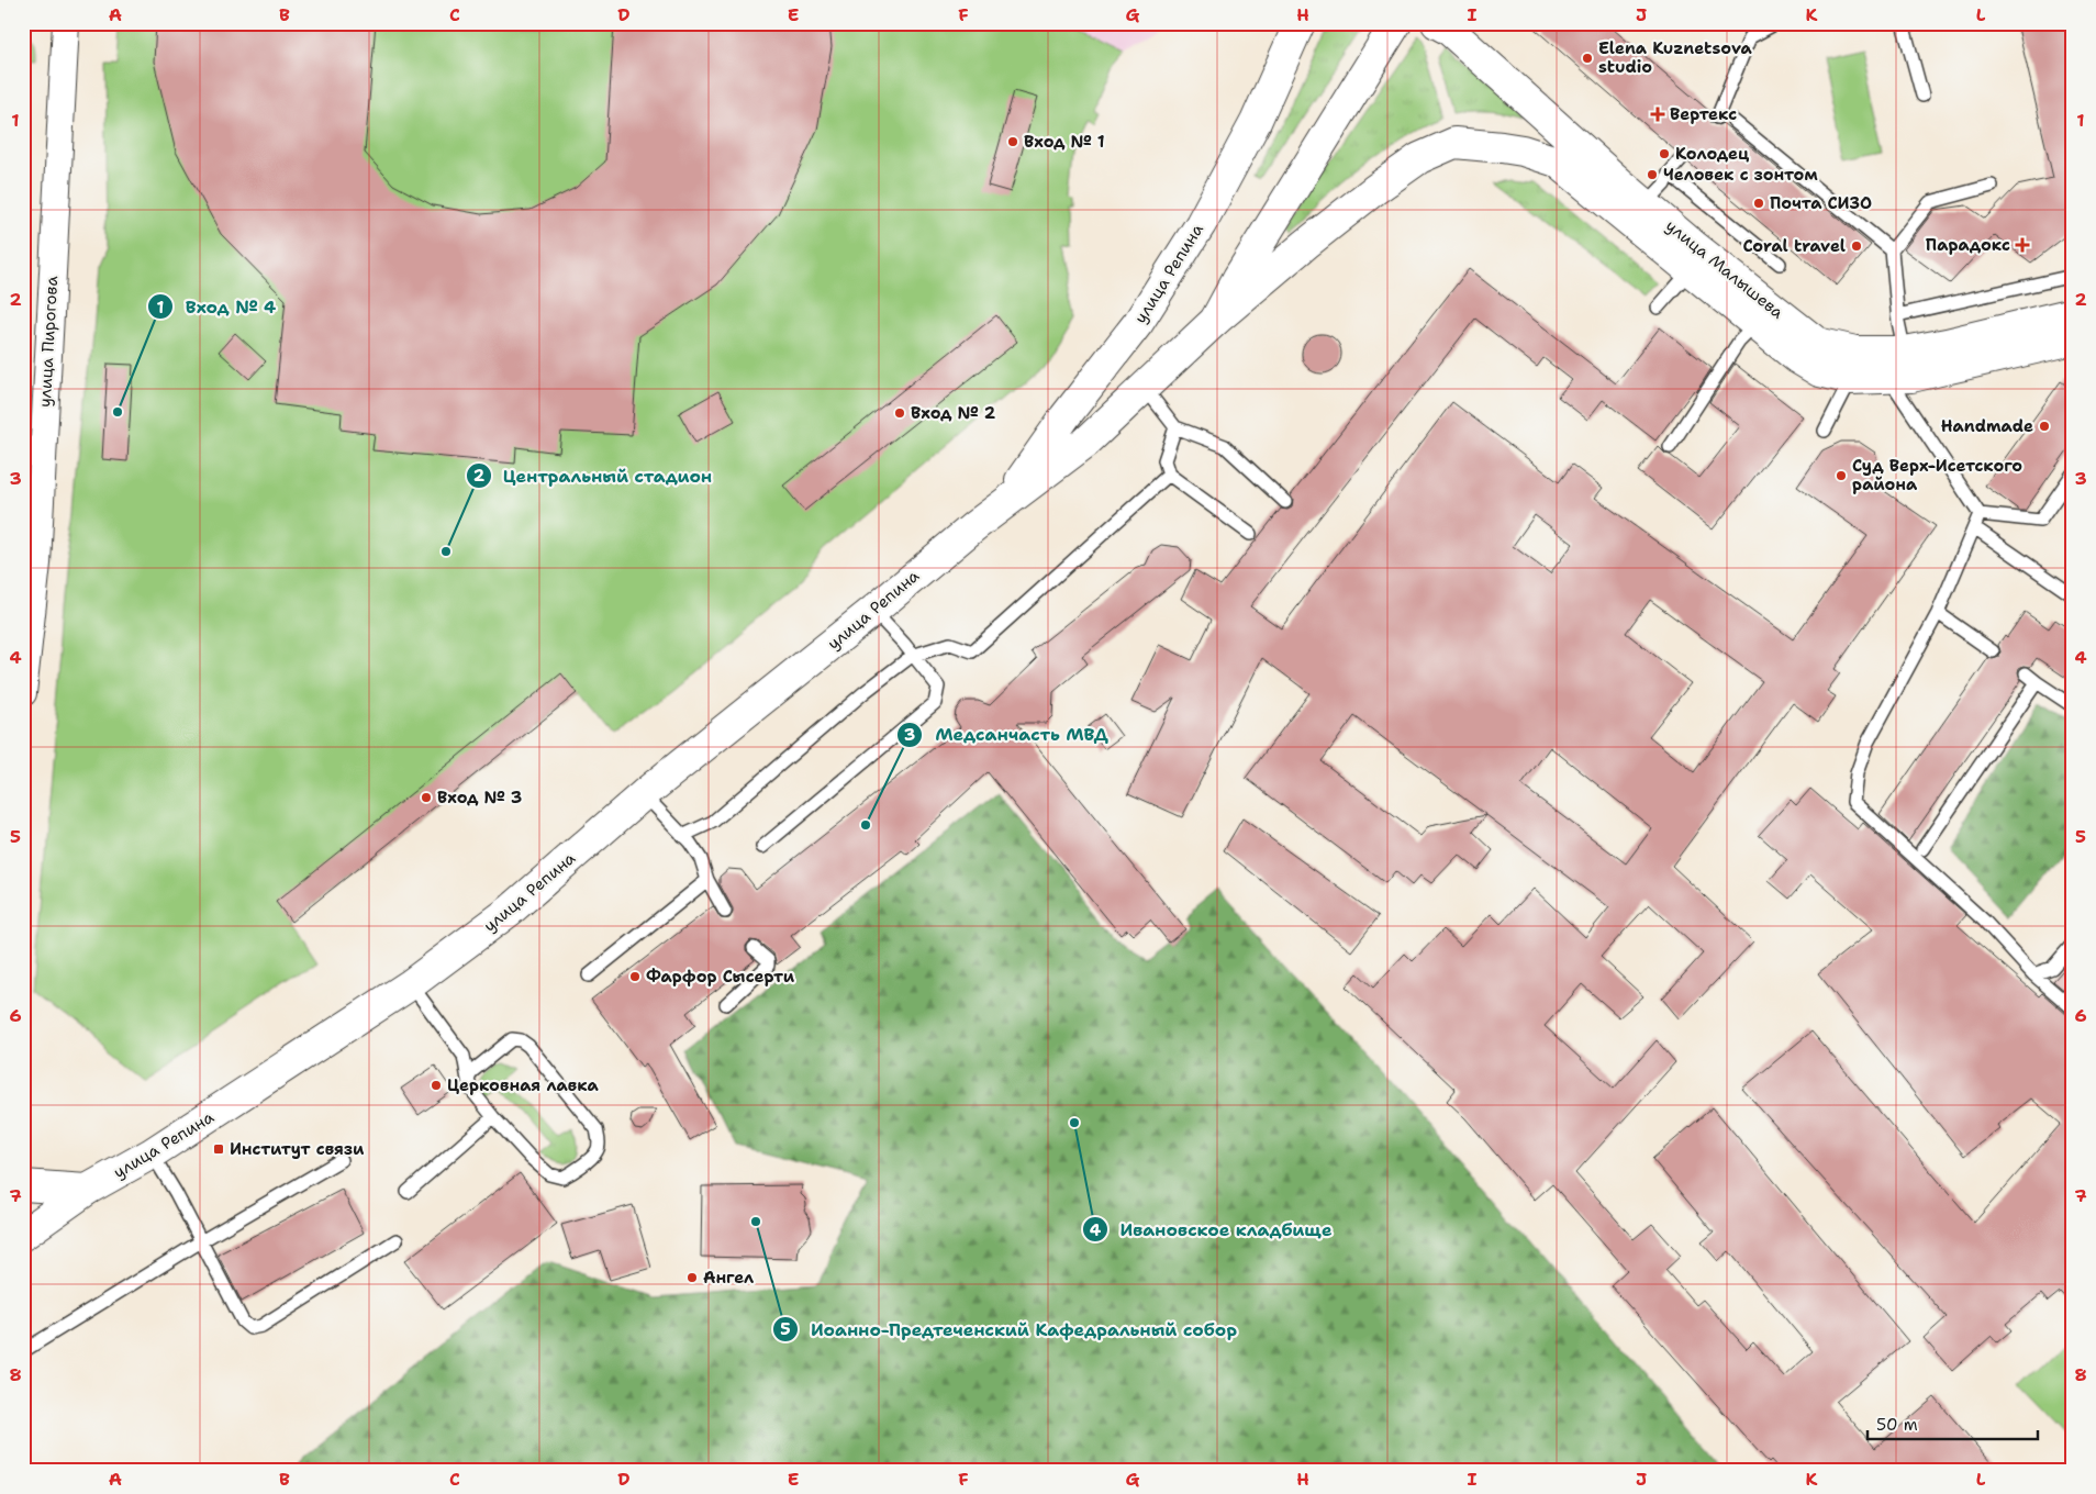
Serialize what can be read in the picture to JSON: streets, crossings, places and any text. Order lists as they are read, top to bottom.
{
  "streets": {
    "main road": ["улица Малышева", "улица Репина"],
    "street": ["улица Пирогова"]
  },
  "crossings": [
    ["улица Малышева", "улица Репина"]
  ],
  "places": {
    "other": [
      "Elena Kuznetsova studio",
      "Вход № 1",
      "Колодец",
      "Человек с зонтом",
      "Почта СИЗО",
      "Coral travel",
      "Вход № 4",
      "Вход № 2",
      "Handmade",
      "Суд Верх-Исетского района",
      "Центральный стадион",
      "Вход № 3",
      "Медсанчасть МВД",
      "Фарфор Сысерти",
      "Церковная лавка",
      "Ивановское кладбище",
      "Иоанно-Предтеченский Кафедральный собор",
      "Ангел"
    ],
    "health": ["Вертекс", "Парадокс"],
    "transit": ["Институт связи"]
  },
  "scale_bar": "50 m",
  "grid": {
    "columns": [
      "A",
      "B",
      "C",
      "D",
      "E",
      "F",
      "G",
      "H",
      "I",
      "J",
      "K",
      "L"
    ],
    "rows": [
      "1",
      "2",
      "3",
      "4",
      "5",
      "6",
      "7",
      "8"
    ]
  }
}
